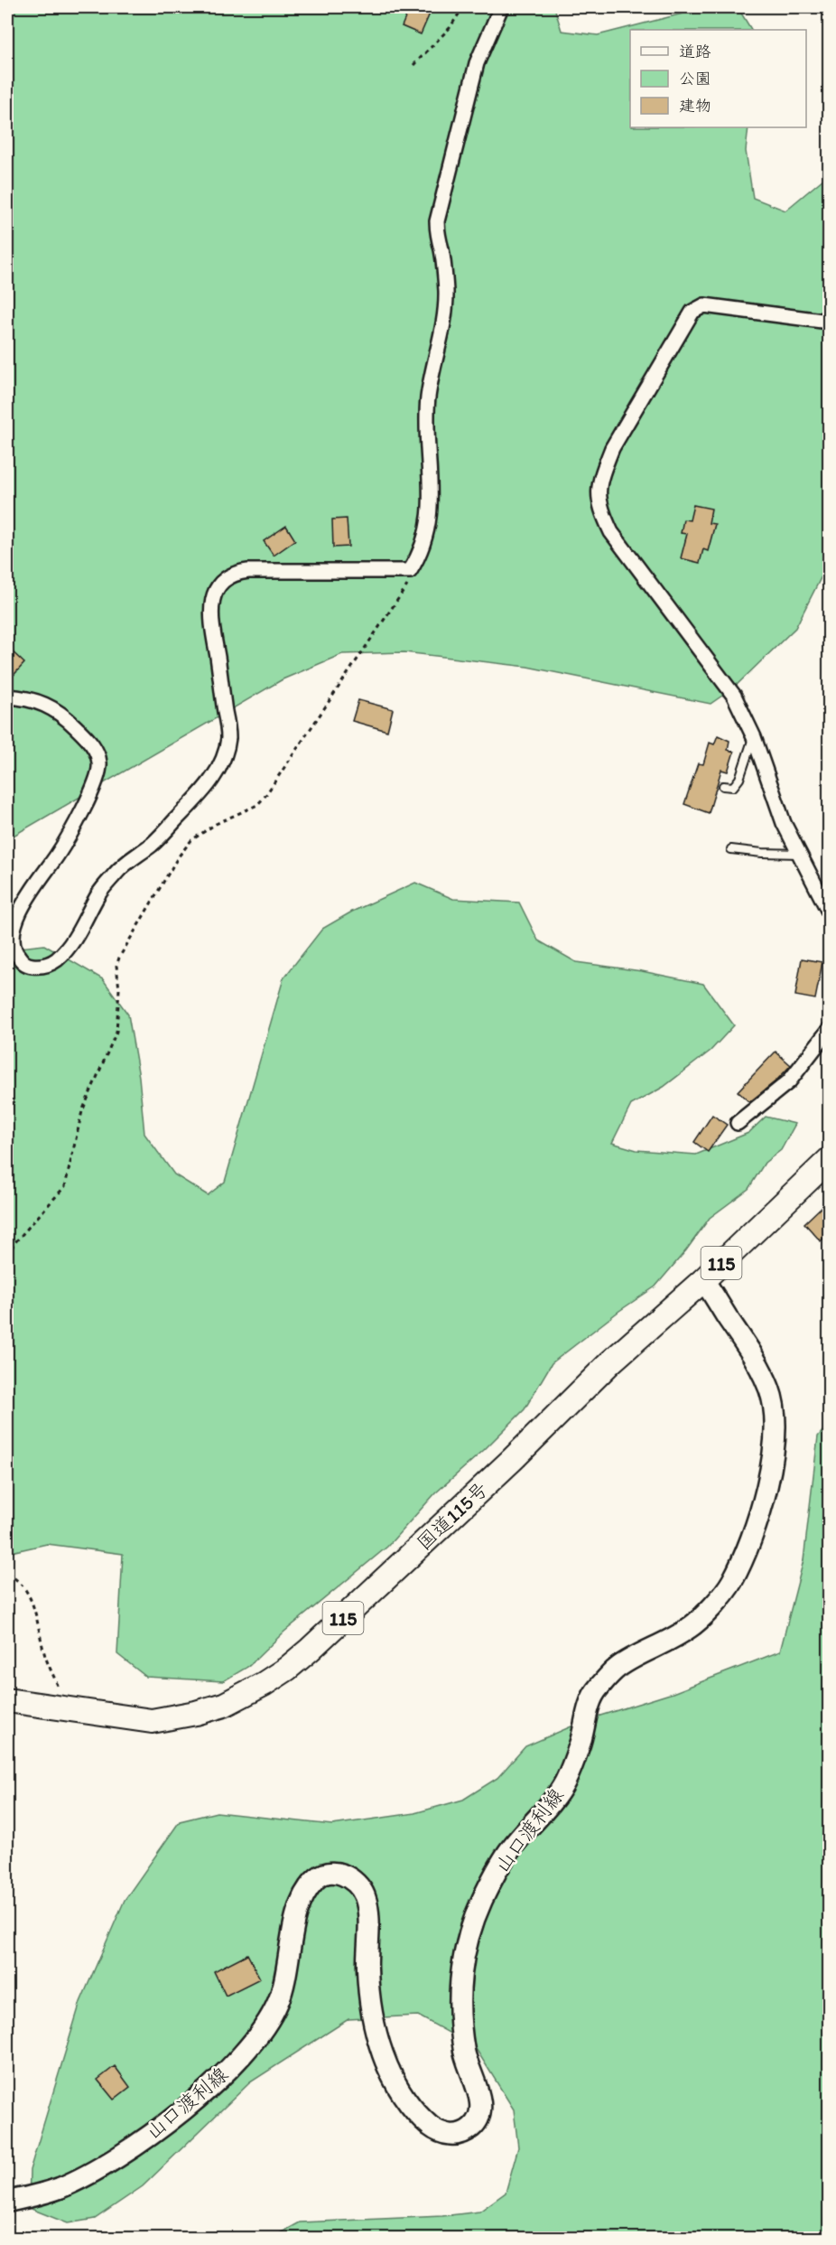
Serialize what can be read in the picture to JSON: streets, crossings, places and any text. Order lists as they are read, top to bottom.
{
  "streets": {
    "highway": ["115", "国道115号"],
    "main road": ["山口渡利線"]
  },
  "crossings": [
    ["国道115号", "山口渡利線"]
  ],
  "legend": ["道路", "公園", "建物"]
}
